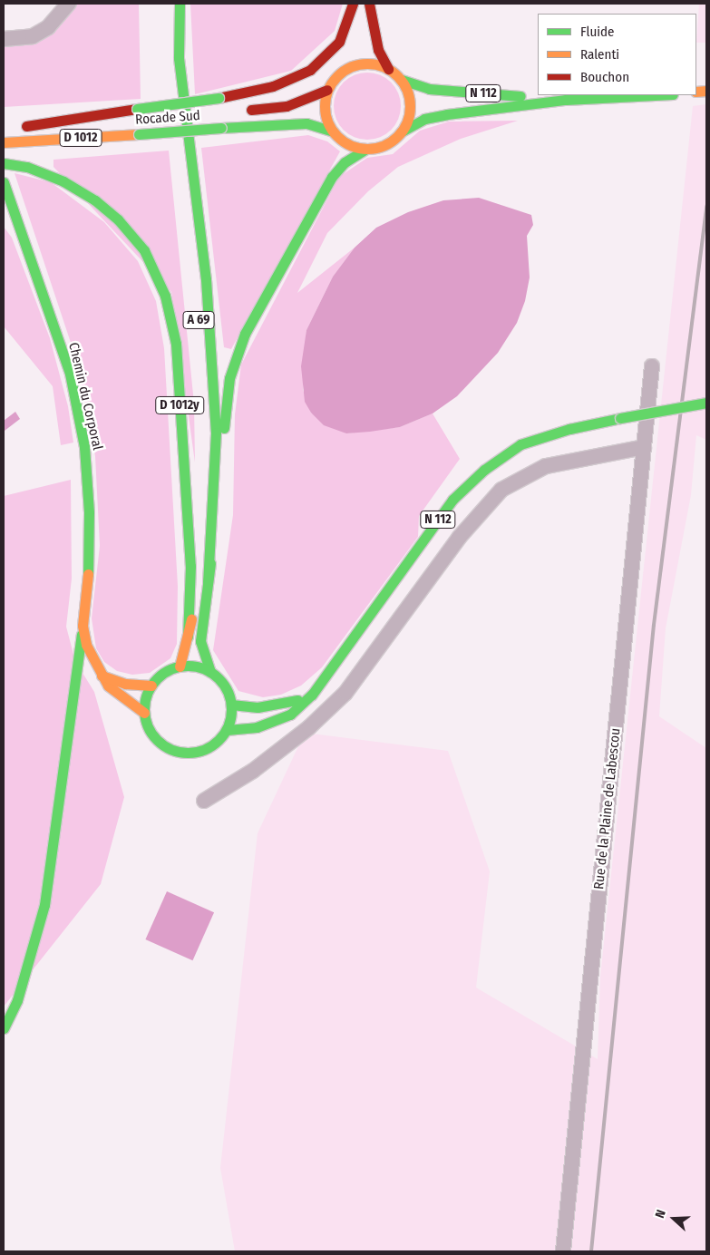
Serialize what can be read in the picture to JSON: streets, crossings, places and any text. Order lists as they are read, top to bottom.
{
  "streets": {
    "main road": [
      "N 112",
      "Rocade Sud",
      "D 1012",
      "A 69",
      "Chemin du Corporal",
      "D 1012y"
    ],
    "street": ["Rue de la Plaine de Labescou"]
  },
  "crossings": [
    ["N 112", "Rocade Sud"],
    ["N 112", "Chemin du Corporal"],
    ["A 69", "D 1012y"]
  ],
  "legend": ["Fluide", "Ralenti", "Bouchon"],
  "north": "left"
}
